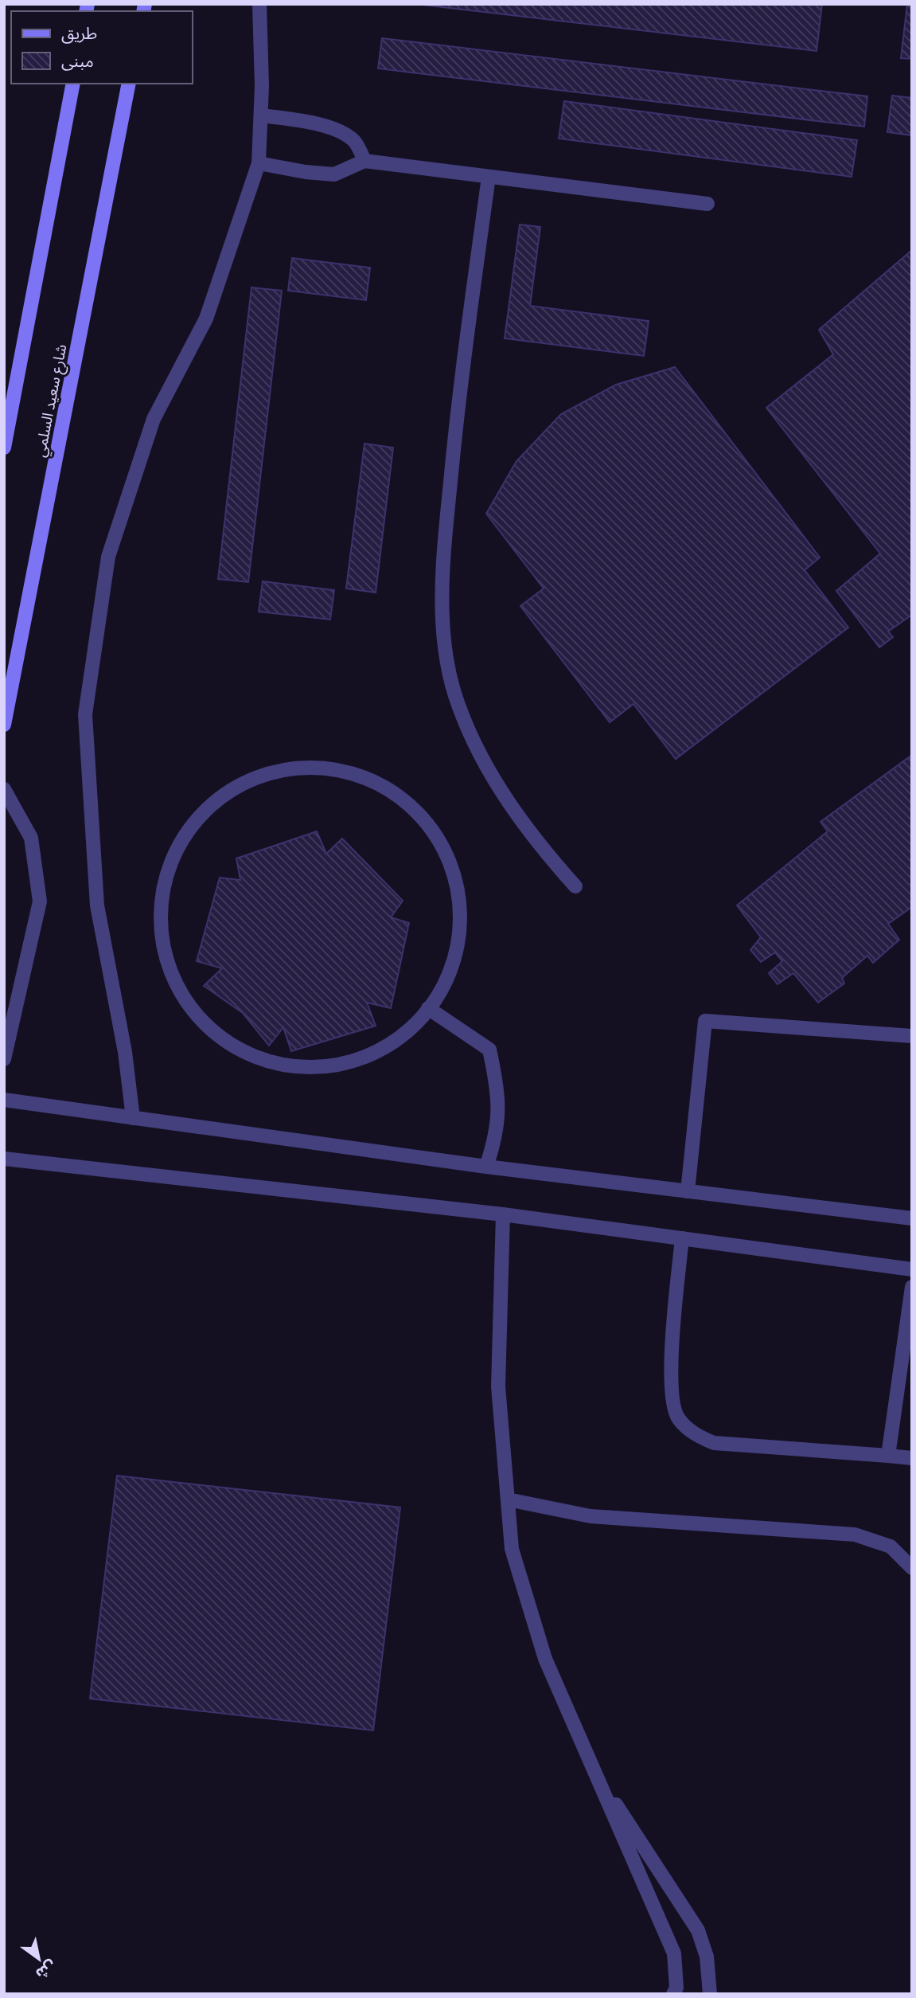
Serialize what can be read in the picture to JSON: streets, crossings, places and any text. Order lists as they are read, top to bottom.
{
  "streets": {
    "street": ["شارع سعيد السلمي"]
  },
  "legend": ["طريق", "مبنى"],
  "north": "bottom right"
}
